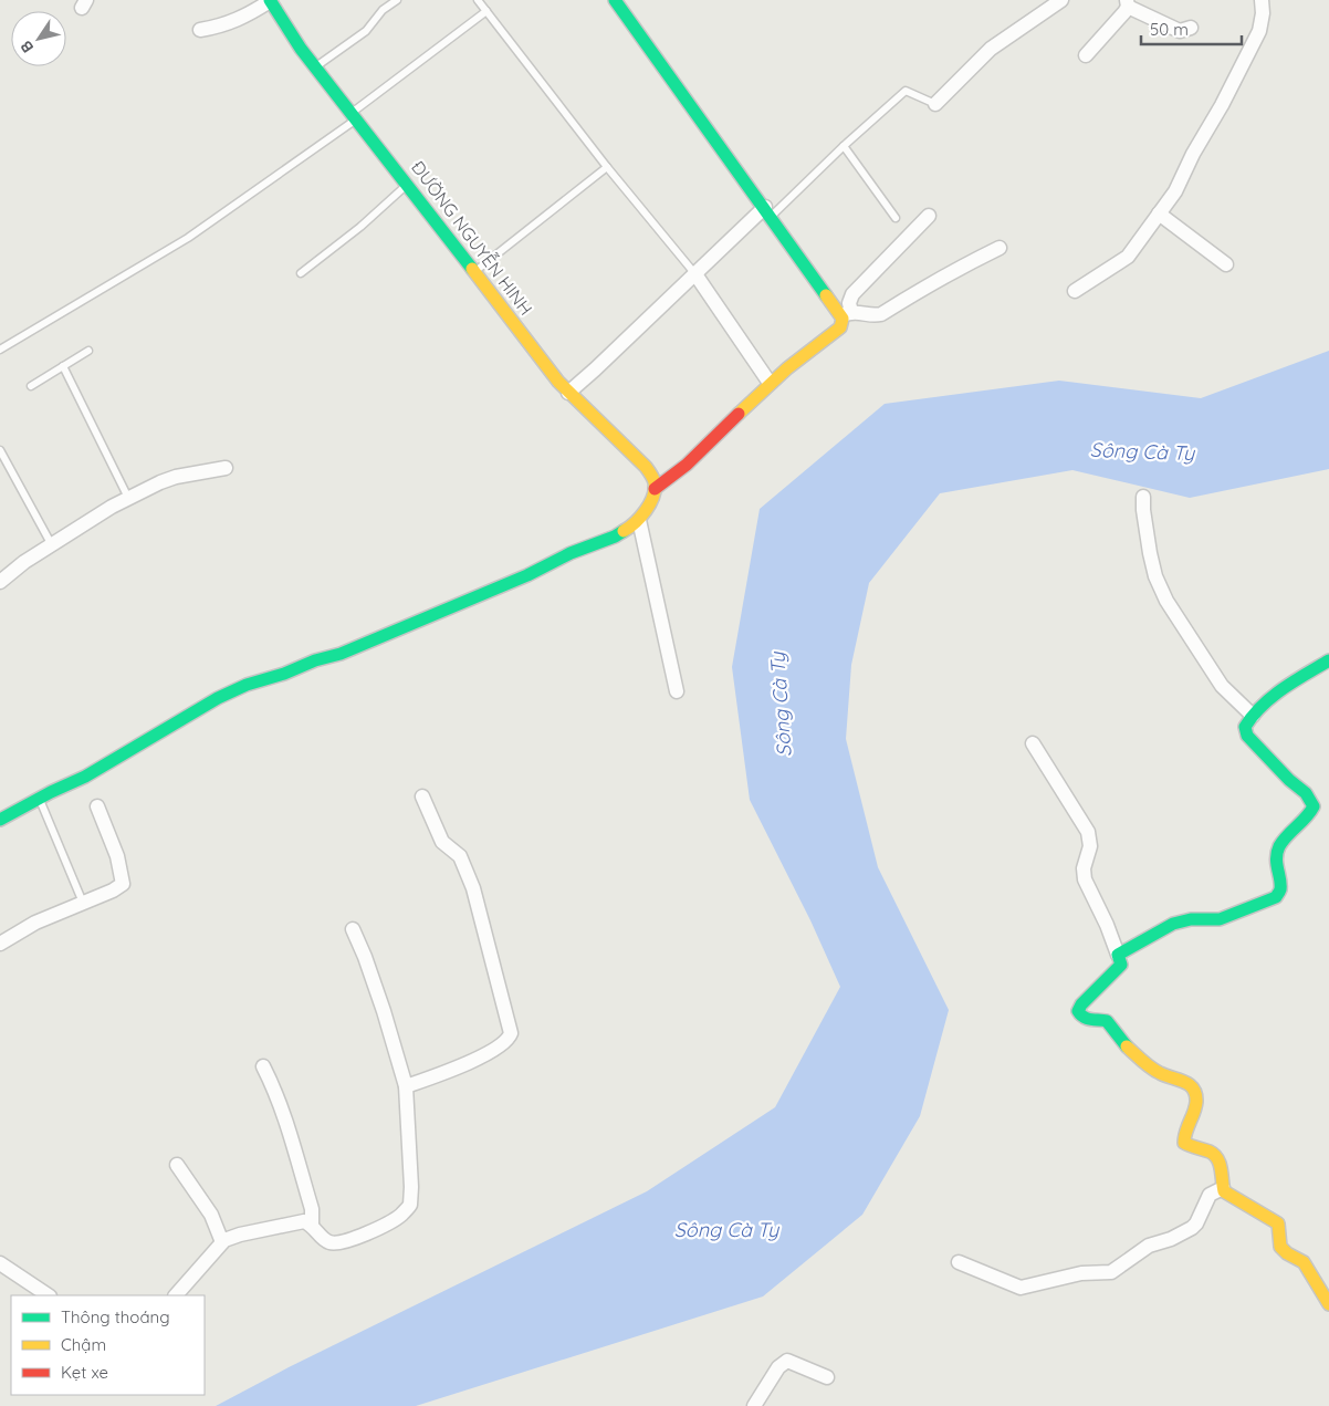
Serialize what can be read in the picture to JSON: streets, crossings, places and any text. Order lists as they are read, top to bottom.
{
  "streets": {
    "street": ["ĐƯỜNG NGUYỄN HINH"]
  },
  "water": ["Sông Cà Ty"],
  "legend": ["Thông thoáng", "Chậm", "Kẹt xe"],
  "scale_bar": "50 m",
  "north": "bottom left"
}
